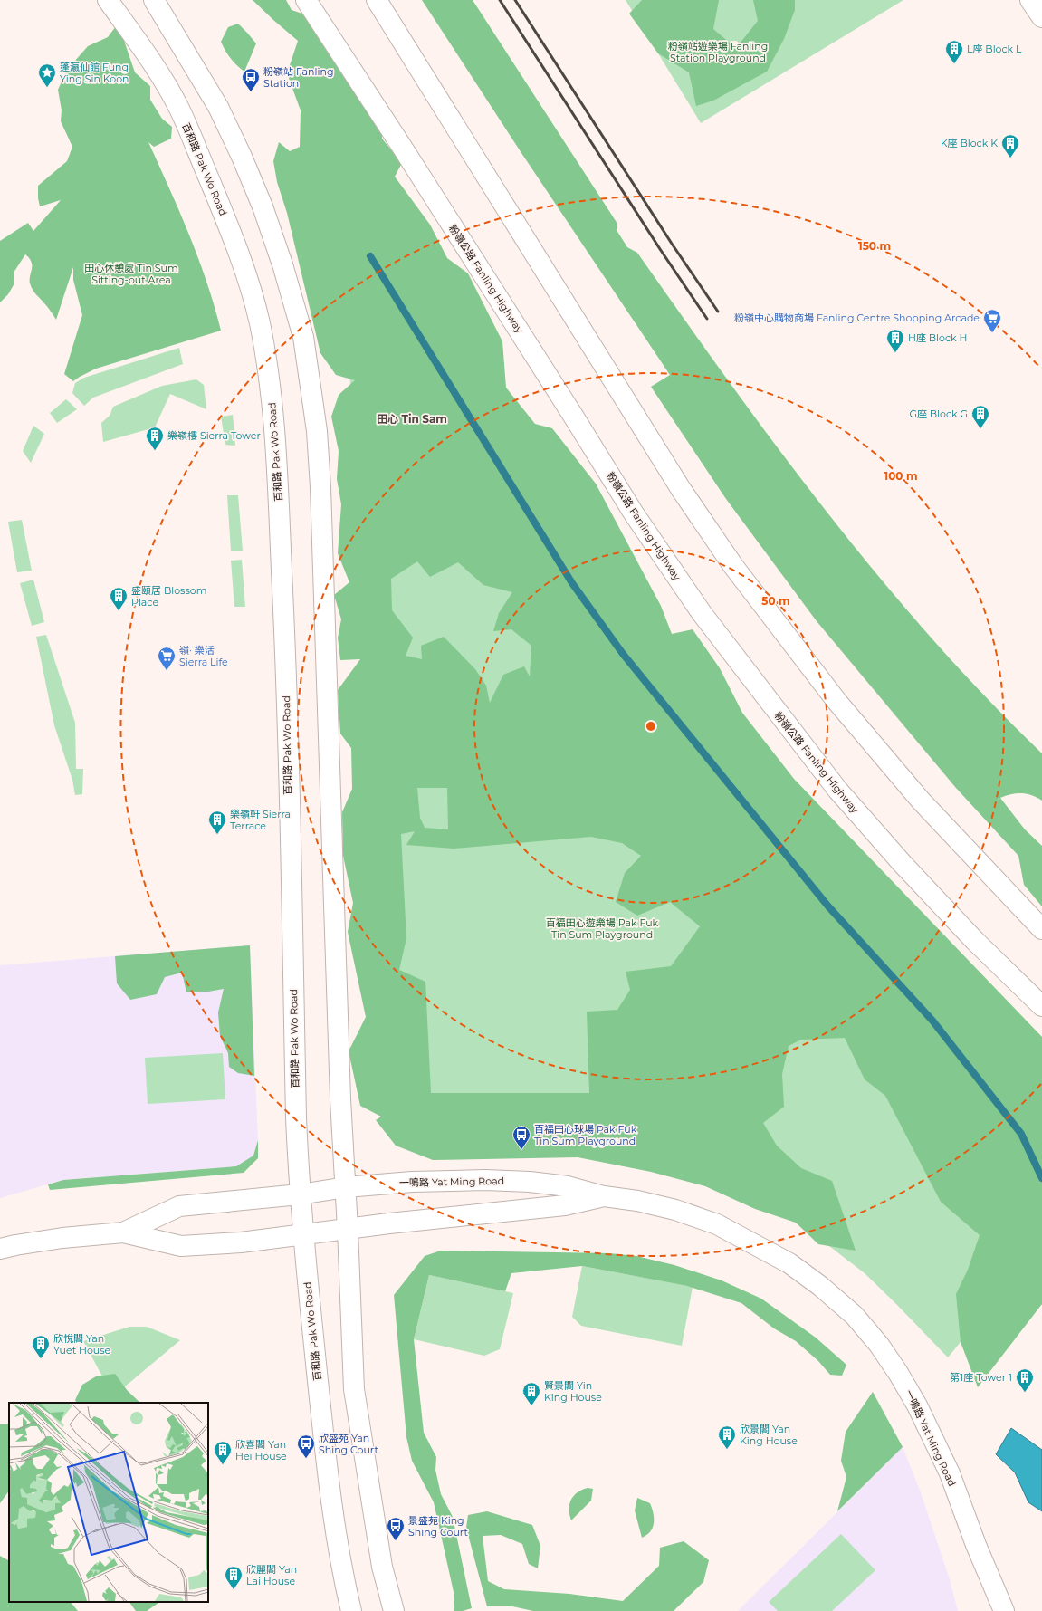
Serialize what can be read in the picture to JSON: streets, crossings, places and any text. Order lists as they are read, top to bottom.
{
  "streets": {
    "main road": ["百和路 Pak Wo Road", "粉嶺公路 Fanling Highway", "一鳴路 Yat Ming Road"]
  },
  "crossings": [
    ["百和路 Pak Wo Road", "一鳴路 Yat Ming Road"]
  ],
  "districts": ["田心 Tin Sam"],
  "parks": ["粉嶺站遊樂場 Fanling Station Playground", "田心休憩處 Tin Sum Sitting-out Area", "百福田心遊樂場 Pak Fuk Tin Sum Playground"],
  "places": {
    "building": [
      "L座 Block L",
      "K座 Block K",
      "H座 Block H",
      "G座 Block G",
      "樂嶺樓 Sierra Tower",
      "盛頤居 Blossom Place",
      "樂嶺軒 Sierra Terrace",
      "欣悅閣 Yan Yuet House",
      "第1座 Tower 1",
      "賢景閣 Yin King House",
      "欣景閣 Yan King House",
      "欣喜閣 Yan Hei House",
      "欣麗閣 Yan Lai House"
    ],
    "place": ["蓬瀛仙館 Fung Ying Sin Koon"],
    "bus stop": [
      "粉嶺站 Fanling Station",
      "百福田心球場 Pak Fuk Tin Sum Playground",
      "欣盛苑 Yan Shing Court",
      "景盛苑 King Shing Court"
    ],
    "supermarket": ["粉嶺中心購物商場 Fanling Centre Shopping Arcade", "嶺· 樂活 Sierra Life"]
  },
  "rings": ["150 m", "100 m", "50 m"]
}
